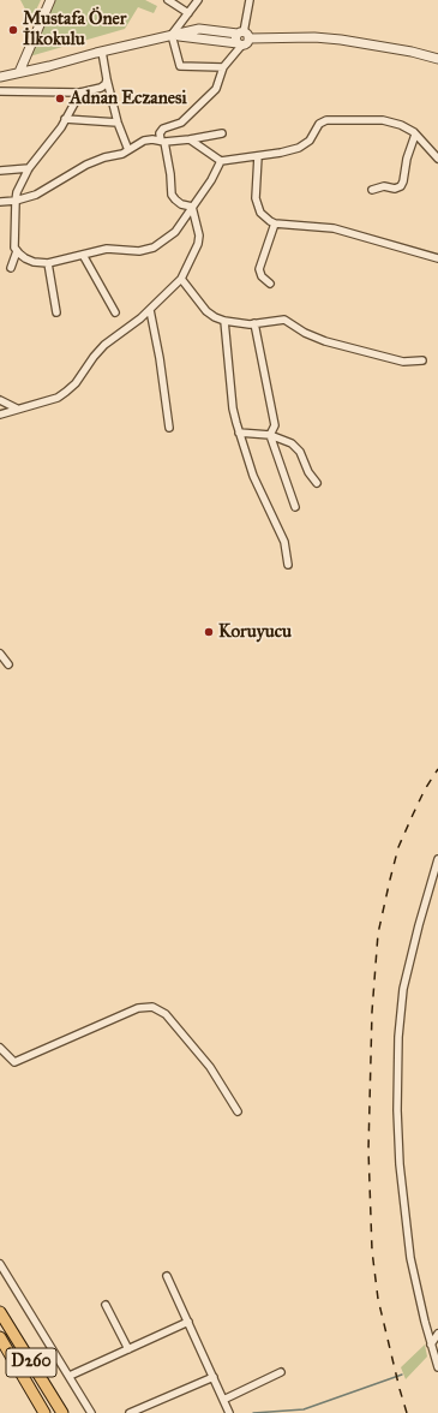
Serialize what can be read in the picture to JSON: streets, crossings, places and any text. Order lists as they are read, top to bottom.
{
  "streets": {
    "highway": ["D260"]
  },
  "places": ["Mustafa Öner İlkokulu", "Adnan Eczanesi", "Koruyucu"]
}
